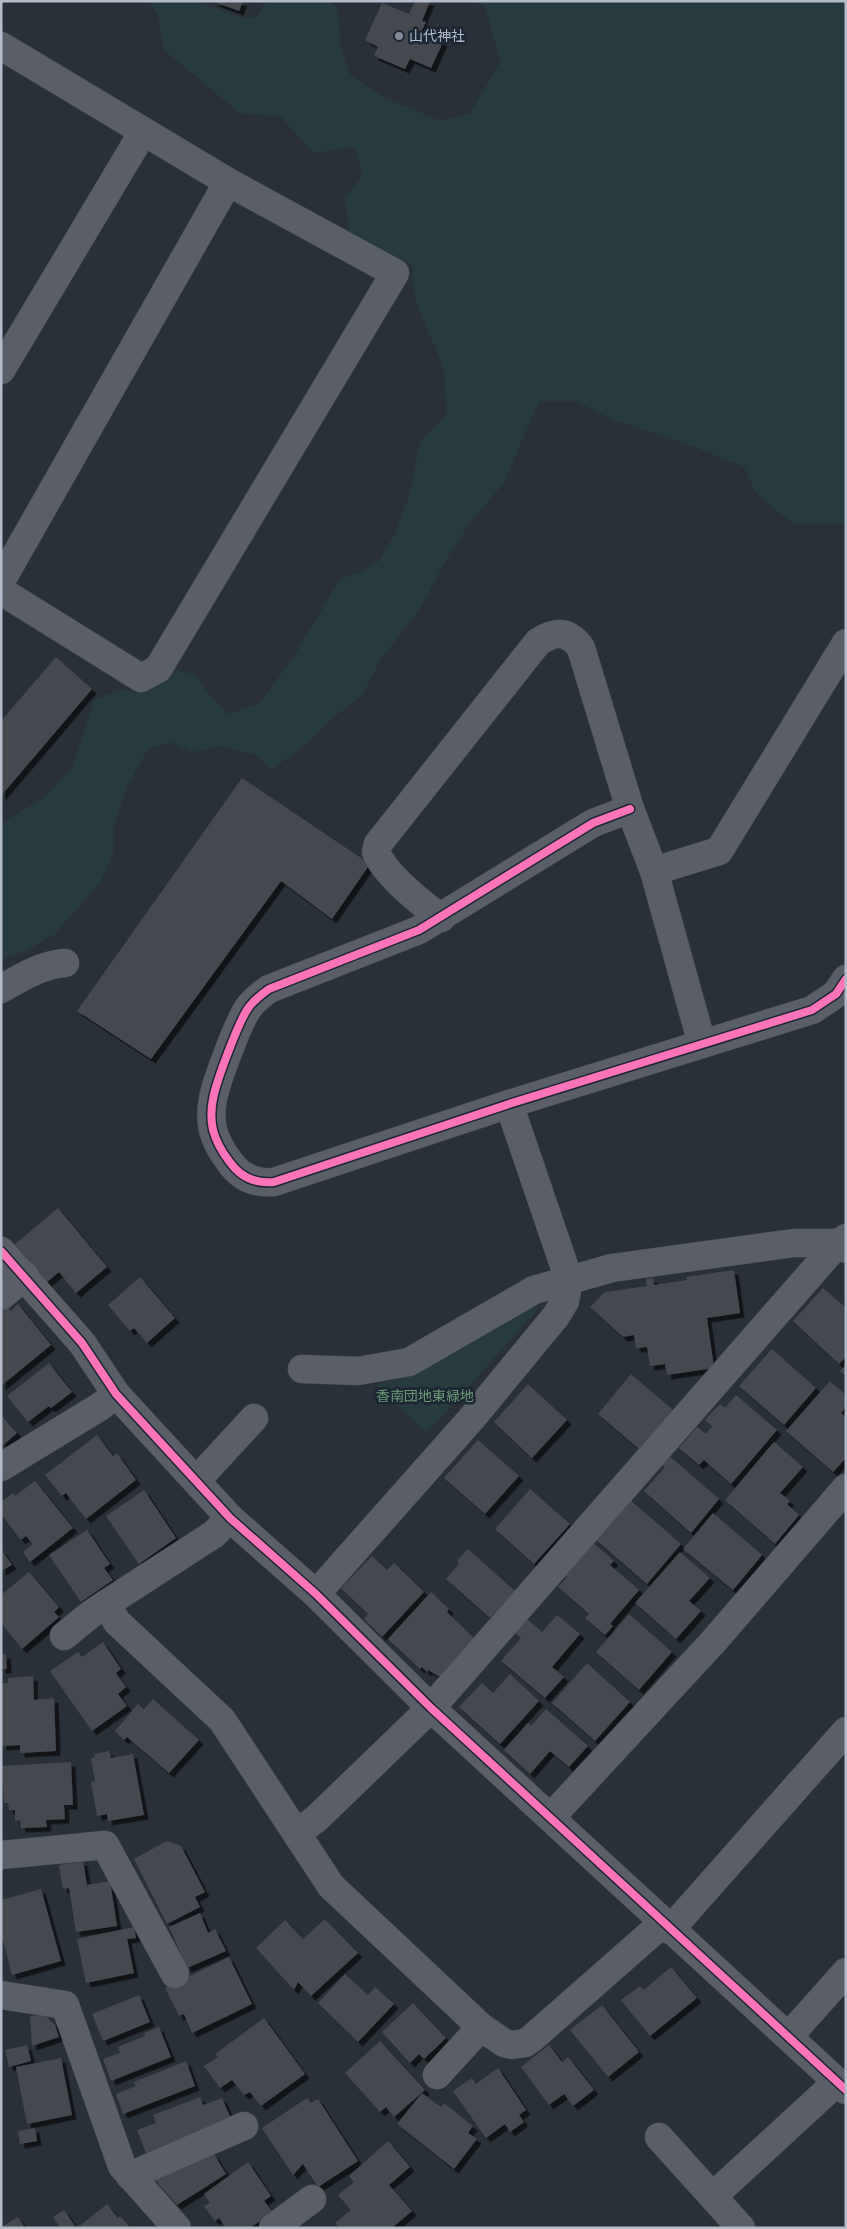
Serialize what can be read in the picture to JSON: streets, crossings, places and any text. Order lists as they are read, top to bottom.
{
  "parks": ["香南団地東緑地"],
  "places": ["山代神社"]
}
